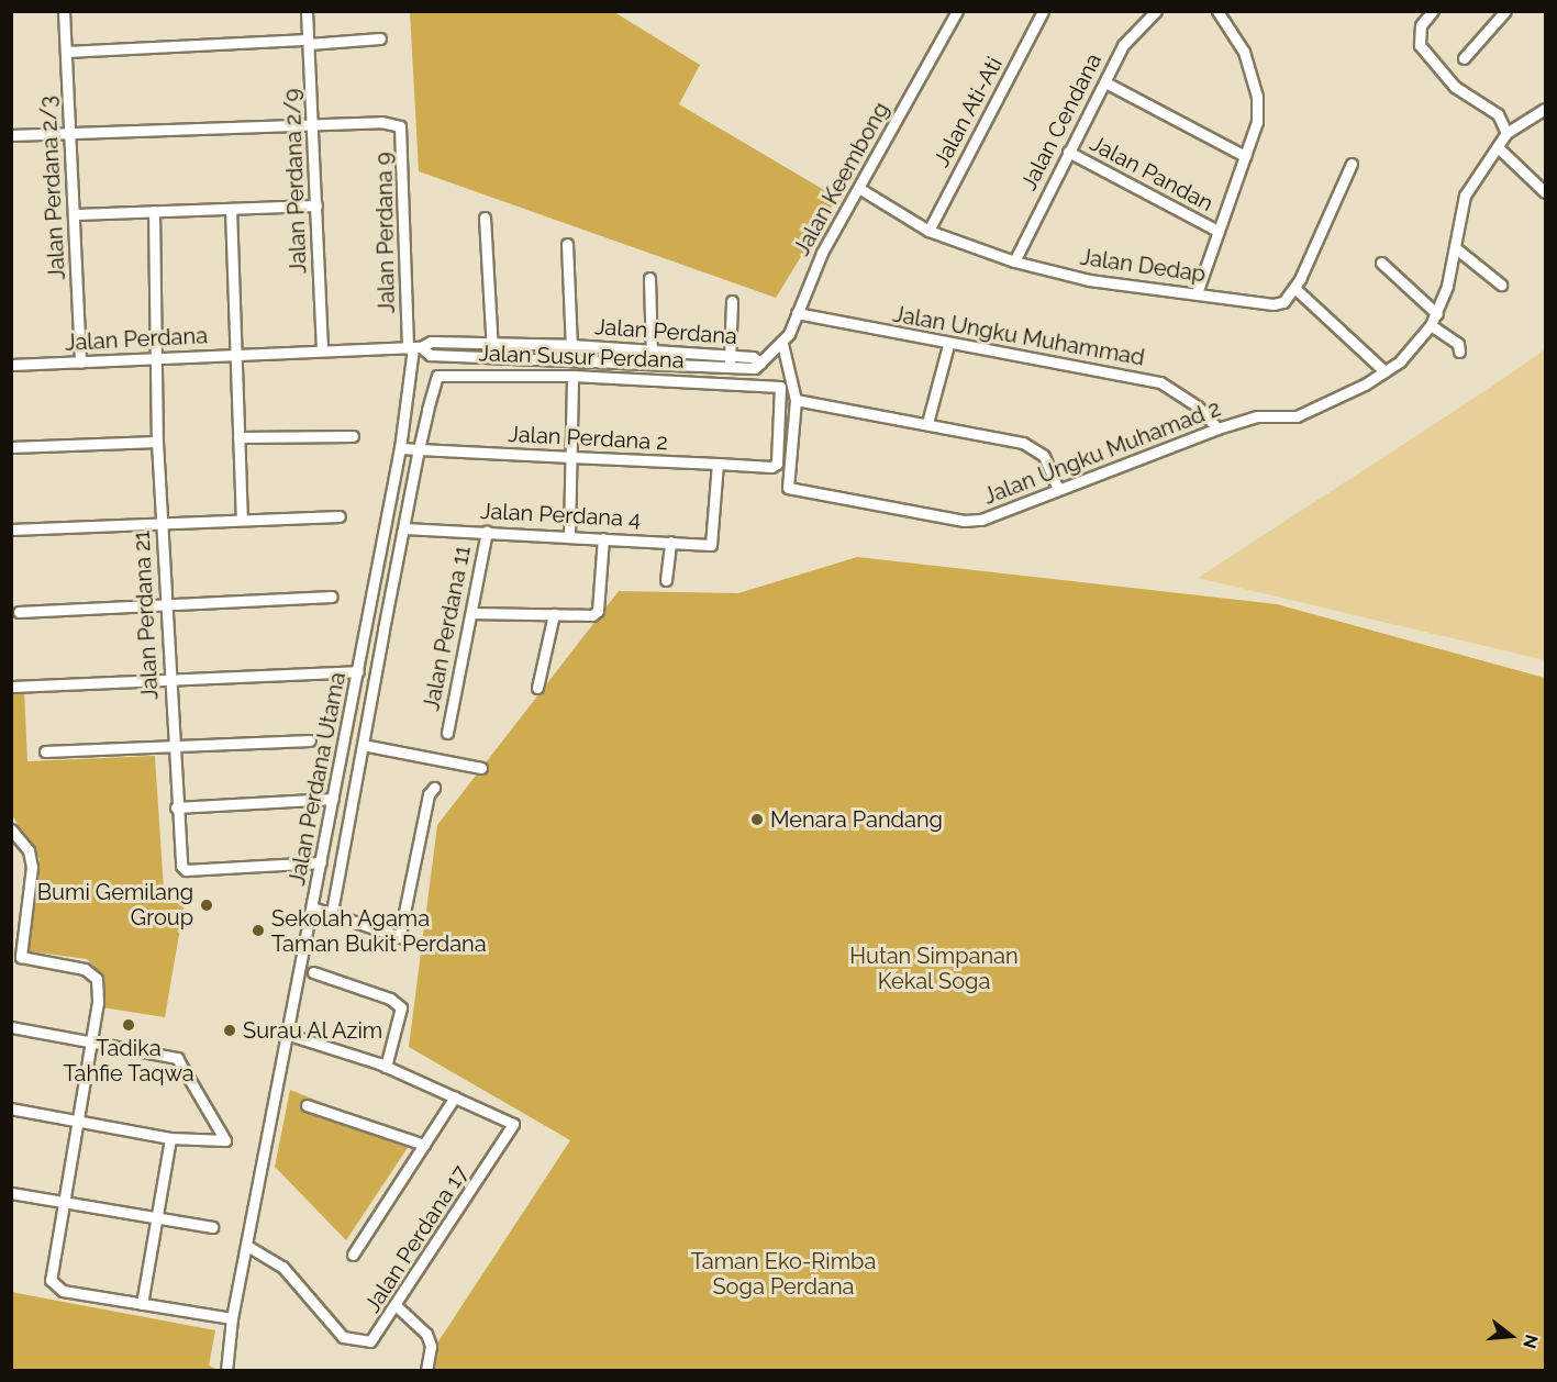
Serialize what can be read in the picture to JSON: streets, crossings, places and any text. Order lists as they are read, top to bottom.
{
  "streets": {
    "street": [
      "Jalan Ati-Ati",
      "Jalan Cendana",
      "Jalan Pandan",
      "Jalan Keembong",
      "Jalan Perdana 2/9",
      "Jalan Perdana 2/3",
      "Jalan Perdana 9",
      "Jalan Dedap",
      "Jalan Perdana",
      "Jalan Ungku Muhammad",
      "Jalan Susur Perdana",
      "Jalan Perdana 2",
      "Jalan Ungku Muhamad 2",
      "Jalan Perdana 4",
      "Jalan Perdana 21",
      "Jalan Perdana 11",
      "Jalan Perdana Utama",
      "Jalan Perdana 17"
    ]
  },
  "crossings": [
    ["Jalan Ati-Ati", "Jalan Dedap"],
    ["Jalan Cendana", "Jalan Pandan"],
    ["Jalan Cendana", "Jalan Dedap"],
    ["Jalan Keembong", "Jalan Dedap"],
    ["Jalan Keembong", "Jalan Perdana"],
    ["Jalan Keembong", "Jalan Ungku Muhammad"],
    ["Jalan Keembong", "Jalan Ungku Muhamad 2"],
    ["Jalan Perdana 2/9", "Jalan Perdana 9"],
    ["Jalan Perdana 2/9", "Jalan Perdana"],
    ["Jalan Perdana 2/3", "Jalan Perdana 9"],
    ["Jalan Perdana 2/3", "Jalan Perdana"],
    ["Jalan Perdana 9", "Jalan Perdana"],
    ["Jalan Perdana 9", "Jalan Perdana Utama"],
    ["Jalan Perdana", "Jalan Perdana 21"],
    ["Jalan Perdana", "Jalan Perdana Utama"],
    ["Jalan Ungku Muhammad", "Jalan Ungku Muhamad 2"],
    ["Jalan Susur Perdana", "Jalan Perdana 2"],
    ["Jalan Perdana 2", "Jalan Perdana 4"],
    ["Jalan Perdana 2", "Jalan Perdana Utama"],
    ["Jalan Perdana 4", "Jalan Perdana 11"],
    ["Jalan Perdana 21", "Jalan Perdana Utama"],
    ["Jalan Perdana Utama", "Jalan Perdana 17"]
  ],
  "parks": ["Hutan Simpanan Kekal Soga", "Taman Eko-Rimba Soga Perdana"],
  "places": [
    "Menara Pandang",
    "Bumi Gemilang Group",
    "Sekolah Agama Taman Bukit Perdana",
    "Tadika Tahfie Taqwa",
    "Surau Al Azim"
  ],
  "north": "right"
}
